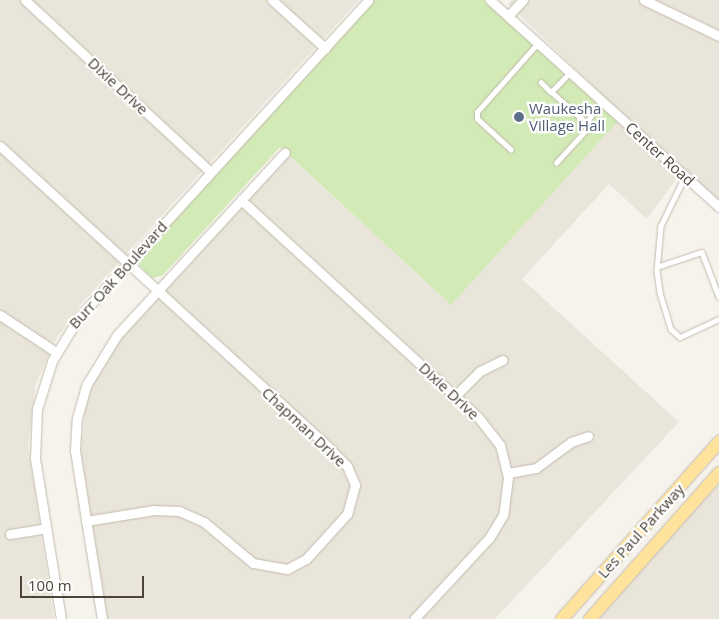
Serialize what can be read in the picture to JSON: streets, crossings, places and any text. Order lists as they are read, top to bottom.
{
  "streets": {
    "main road": ["Les Paul Parkway"],
    "street": [
      "Dixie Drive",
      "Center Road",
      "Burr Oak Boulevard",
      "Chapman Drive"
    ]
  },
  "crossings": [
    ["Dixie Drive", "Burr Oak Boulevard"],
    ["Burr Oak Boulevard", "Chapman Drive"]
  ],
  "places": ["Waukesha Village Hall"],
  "scale_bar": "100 m"
}
